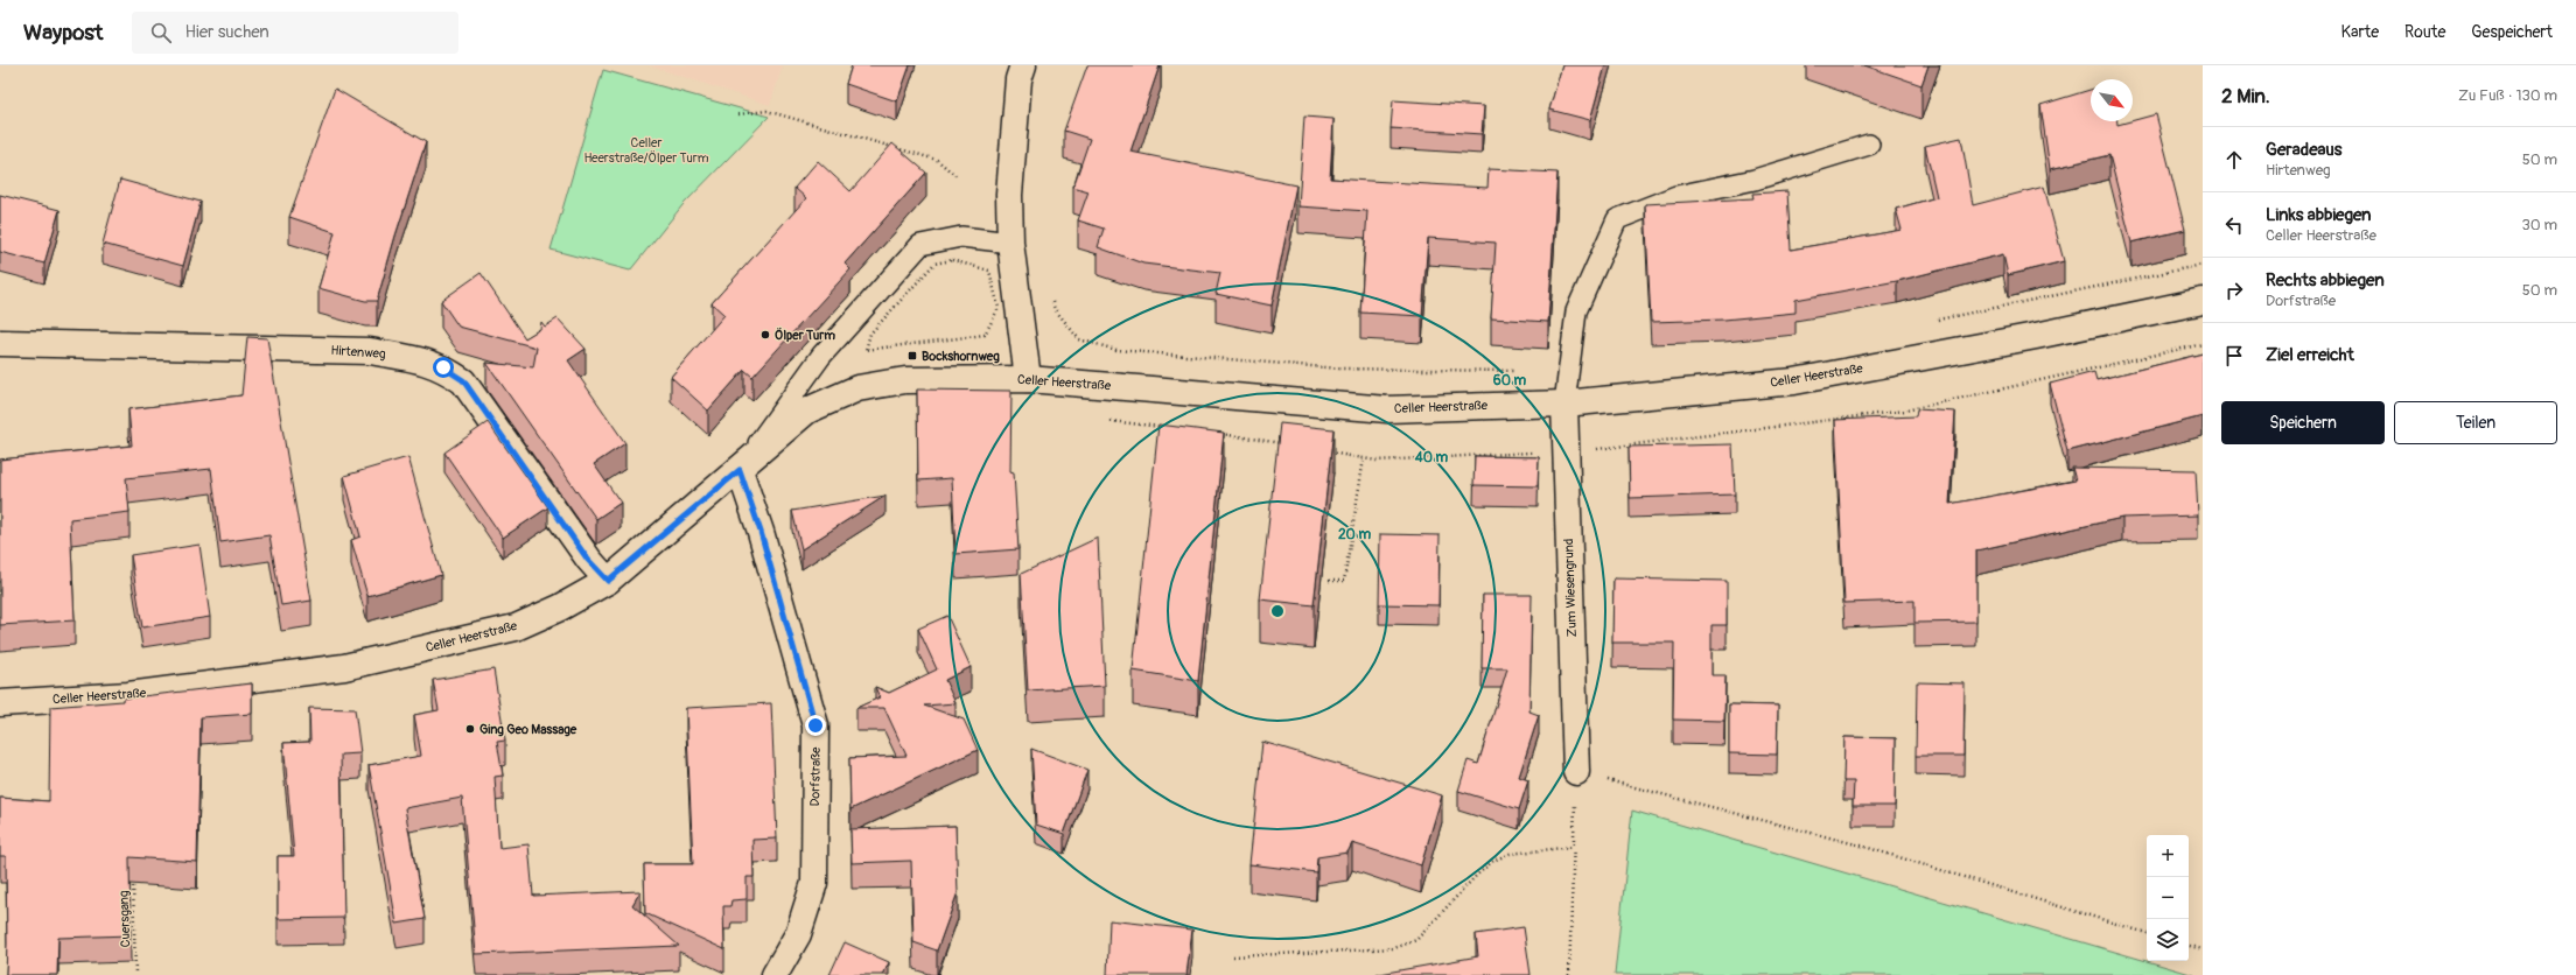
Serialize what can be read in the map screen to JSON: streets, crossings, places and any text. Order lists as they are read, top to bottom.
{
  "streets": {
    "main road": [
      "Hirtenweg",
      "Celler Heerstraße",
      "Zum Wiesengrund",
      "Dorfstraße"
    ],
    "path": ["Cuersgang"]
  },
  "crossings": [
    ["Hirtenweg", "Celler Heerstraße"],
    ["Celler Heerstraße", "Zum Wiesengrund"],
    ["Celler Heerstraße", "Dorfstraße"]
  ],
  "parks": ["Celler Heerstraße/Ölper Turm"],
  "places": {
    "other": ["Ölper Turm", "Ging Geo Massage"],
    "transit": ["Bockshornweg"]
  },
  "north": "bottom right",
  "page": {
    "header": "Waypost",
    "search": "Hier suchen",
    "nav": ["Karte", "Route", "Gespeichert"],
    "heading": ["2 Min.", "Zu Fuß · 130 m"],
    "list": [
      ["Geradeaus", "Hirtenweg", "50 m"],
      ["Links abbiegen", "Celler Heerstraße", "30 m"],
      ["Rechts abbiegen", "Dorfstraße", "50 m"],
      "Ziel erreicht"
    ],
    "buttons": ["Speichern", "Teilen"],
    "map_buttons": ["+", "−"]
  },
  "rings": ["60 m", "40 m", "20 m"]
}
